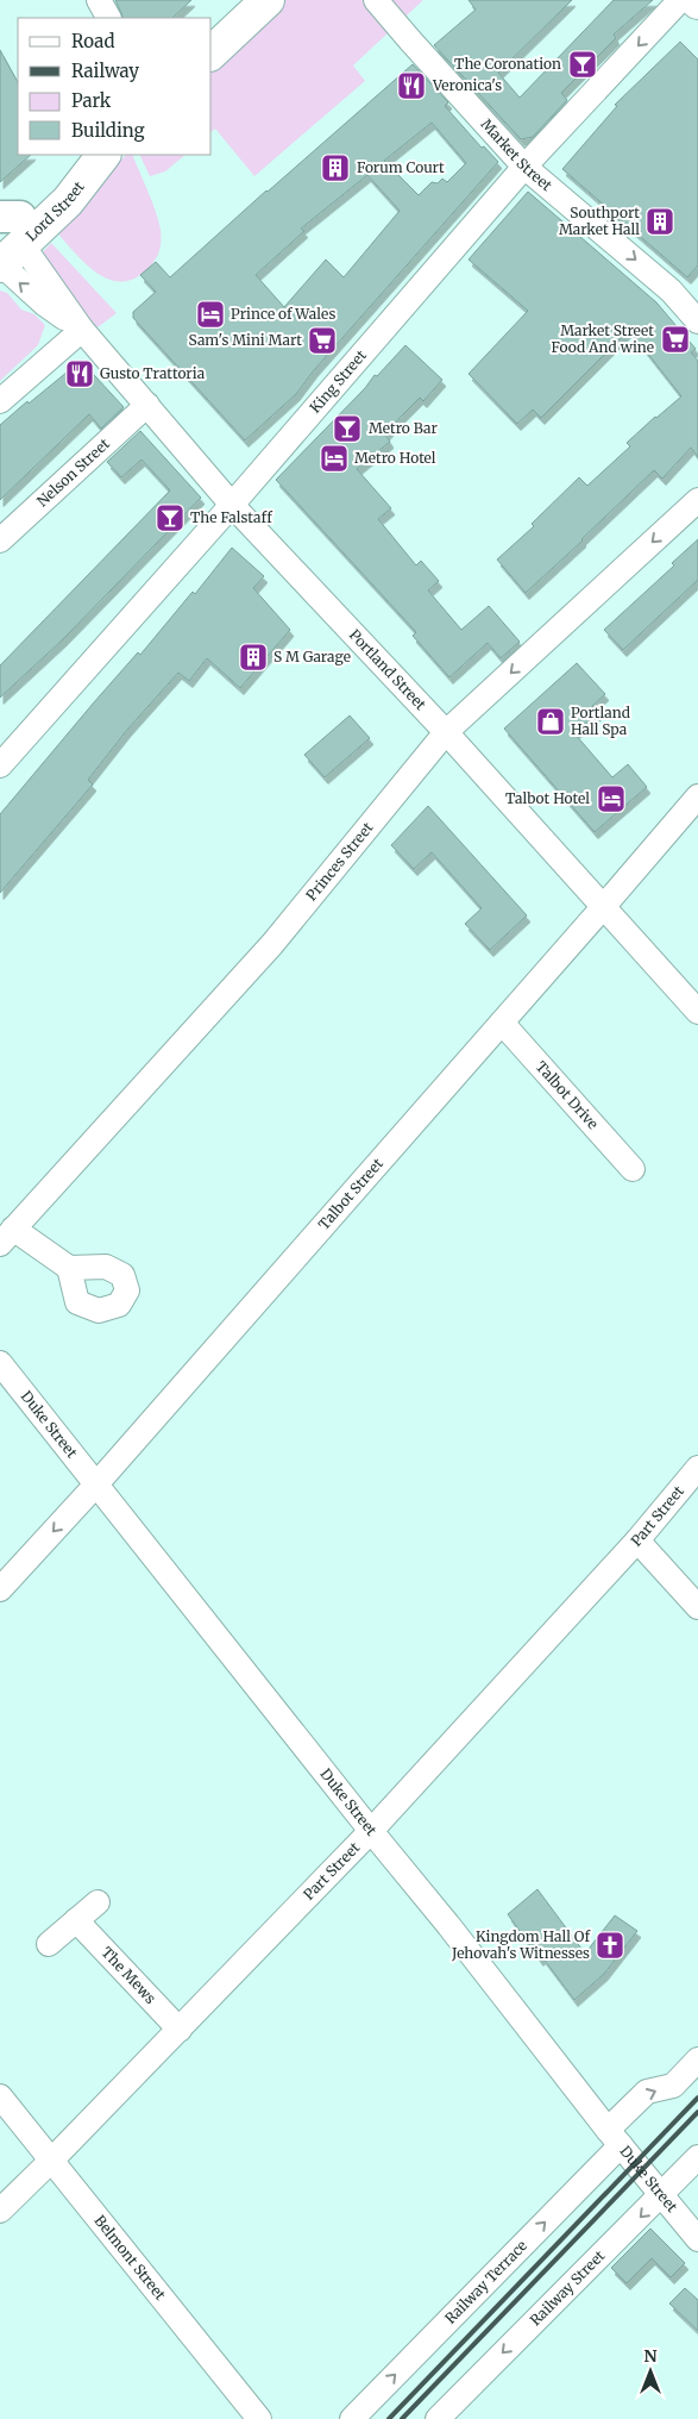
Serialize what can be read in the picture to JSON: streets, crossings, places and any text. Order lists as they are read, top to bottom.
{
  "streets": {
    "highway": ["Lord Street"],
    "street": [
      "Market Street",
      "King Street",
      "Nelson Street",
      "Portland Street",
      "Princes Street",
      "Talbot Drive",
      "Talbot Street",
      "Duke Street",
      "Part Street",
      "The Mews",
      "Belmont Street",
      "Railway Terrace",
      "Railway Street"
    ]
  },
  "crossings": [
    ["Market Street", "King Street"],
    ["Lord Street", "Portland Street"],
    ["King Street", "Portland Street"],
    ["Nelson Street", "Portland Street"],
    ["Portland Street", "Princes Street"],
    ["Portland Street", "Talbot Street"],
    ["Talbot Drive", "Talbot Street"],
    ["Talbot Street", "Duke Street"],
    ["Duke Street", "Part Street"],
    ["Duke Street", "Railway Terrace"],
    ["Duke Street", "Railway Street"],
    ["Part Street", "The Mews"],
    ["Part Street", "Belmont Street"]
  ],
  "one_way": ["Market Street", "Railway Terrace", "Railway Street"],
  "places": {
    "bar": ["The Coronation", "Metro Bar", "The Falstaff"],
    "restaurant": ["Veronica's", "Gusto Trattoria"],
    "building": ["Forum Court", "Southport Market Hall", "S M Garage"],
    "hotel": ["Prince of Wales", "Metro Hotel", "Talbot Hotel"],
    "supermarket": ["Market Street Food And wine", "Sam's Mini Mart"],
    "shop": ["Portland Hall Spa"],
    "church": ["Kingdom Hall Of Jehovah's Witnesses"]
  },
  "legend": [
    "Road",
    "Railway",
    "Park",
    "Building"
  ],
  "north": "top"
}
